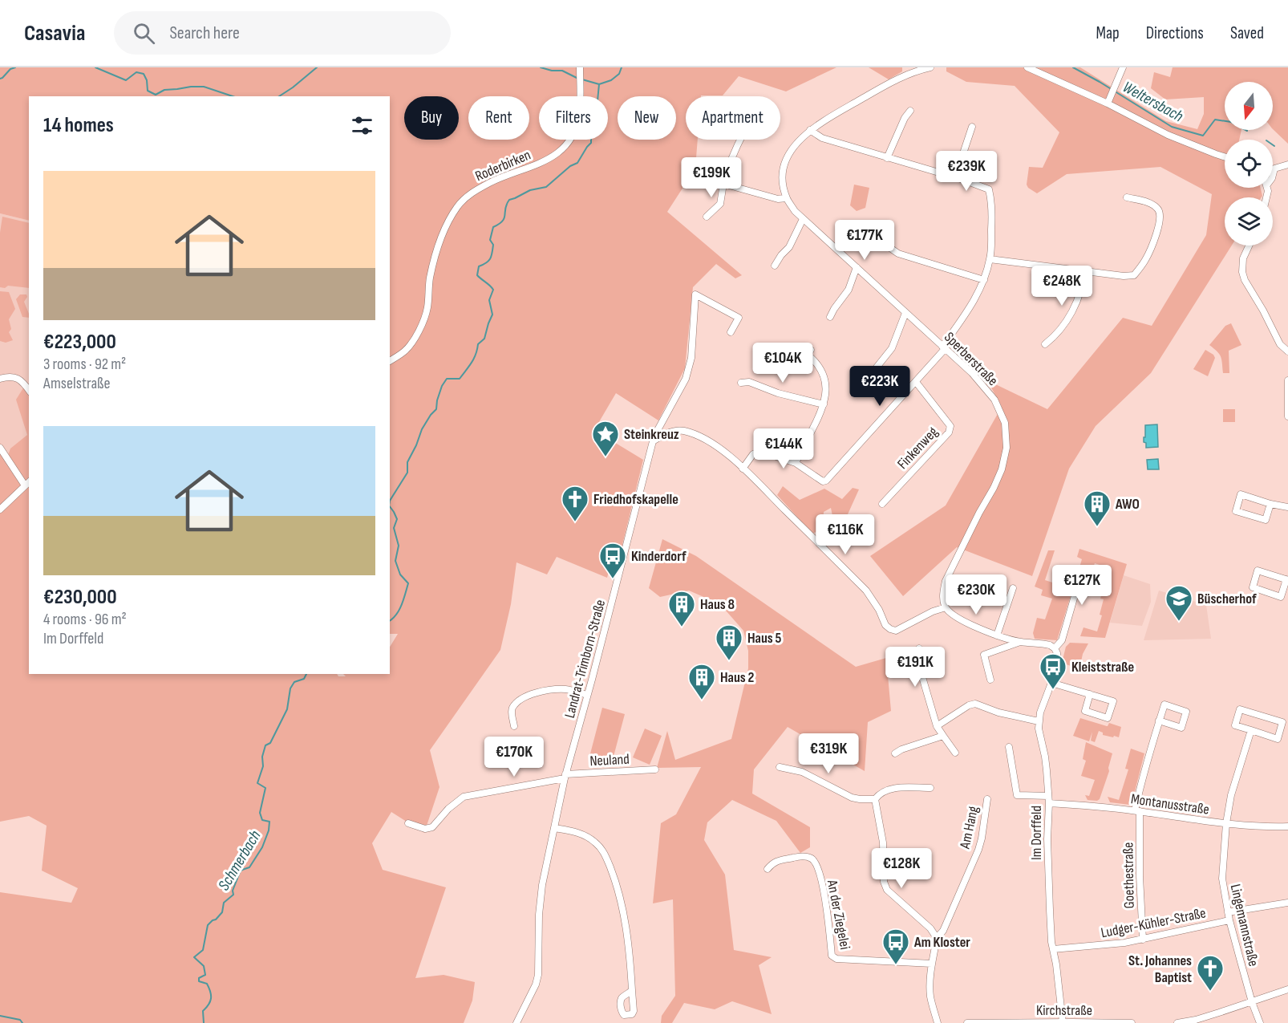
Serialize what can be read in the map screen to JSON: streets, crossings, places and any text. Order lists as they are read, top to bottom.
{
  "streets": {
    "street": [
      "Roderbirken",
      "Sperberstraße",
      "Finkenweg",
      "Landrat-Trimborn-Straße",
      "Neuland",
      "Montanusstraße",
      "Am Hang",
      "Im Dorffeld",
      "Goethestraße",
      "An der Ziegelei",
      "Ludger-Kühler-Straße",
      "Lingemannstraße",
      "Kirchstraße"
    ]
  },
  "crossings": [
    ["Landrat-Trimborn-Straße", "Neuland"],
    ["Montanusstraße", "Im Dorffeld"],
    ["Montanusstraße", "Goethestraße"],
    ["Montanusstraße", "Lingemannstraße"],
    ["Im Dorffeld", "Ludger-Kühler-Straße"],
    ["Im Dorffeld", "Kirchstraße"],
    ["Goethestraße", "Ludger-Kühler-Straße"],
    ["Ludger-Kühler-Straße", "Lingemannstraße"]
  ],
  "water": ["Weltersbach", "Schmerbach"],
  "places": {
    "place": ["Steinkreuz"],
    "church": ["Friedhofskapelle", "St. Johannes Baptist"],
    "building": [
      "AWO",
      "Haus 8",
      "Haus 5",
      "Haus 2"
    ],
    "bus stop": ["Kinderdorf", "Kleiststraße", "Am Kloster"],
    "school or university": ["Büscherhof"]
  },
  "north": "bottom",
  "page": {
    "header": "Casavia",
    "search": "Search here",
    "nav": ["Map", "Directions", "Saved"],
    "chip": [
      "Buy",
      "Rent",
      "Filters",
      "New",
      "Apartment"
    ],
    "heading": "14 homes",
    "price": [
      "€239K",
      "€199K",
      "€177K",
      "€248K",
      "€104K",
      "€223K",
      "€144K",
      "€116K",
      "€127K",
      "€230K",
      "€191K",
      "€319K",
      "€170K",
      "€128K"
    ],
    "list": [
      {
        "name": "€223,000",
        "note": "3 rooms · 92 m² · Amselstraße"
      },
      {
        "name": "€230,000",
        "note": "4 rooms · 96 m² · Im Dorffeld"
      }
    ]
  }
}
